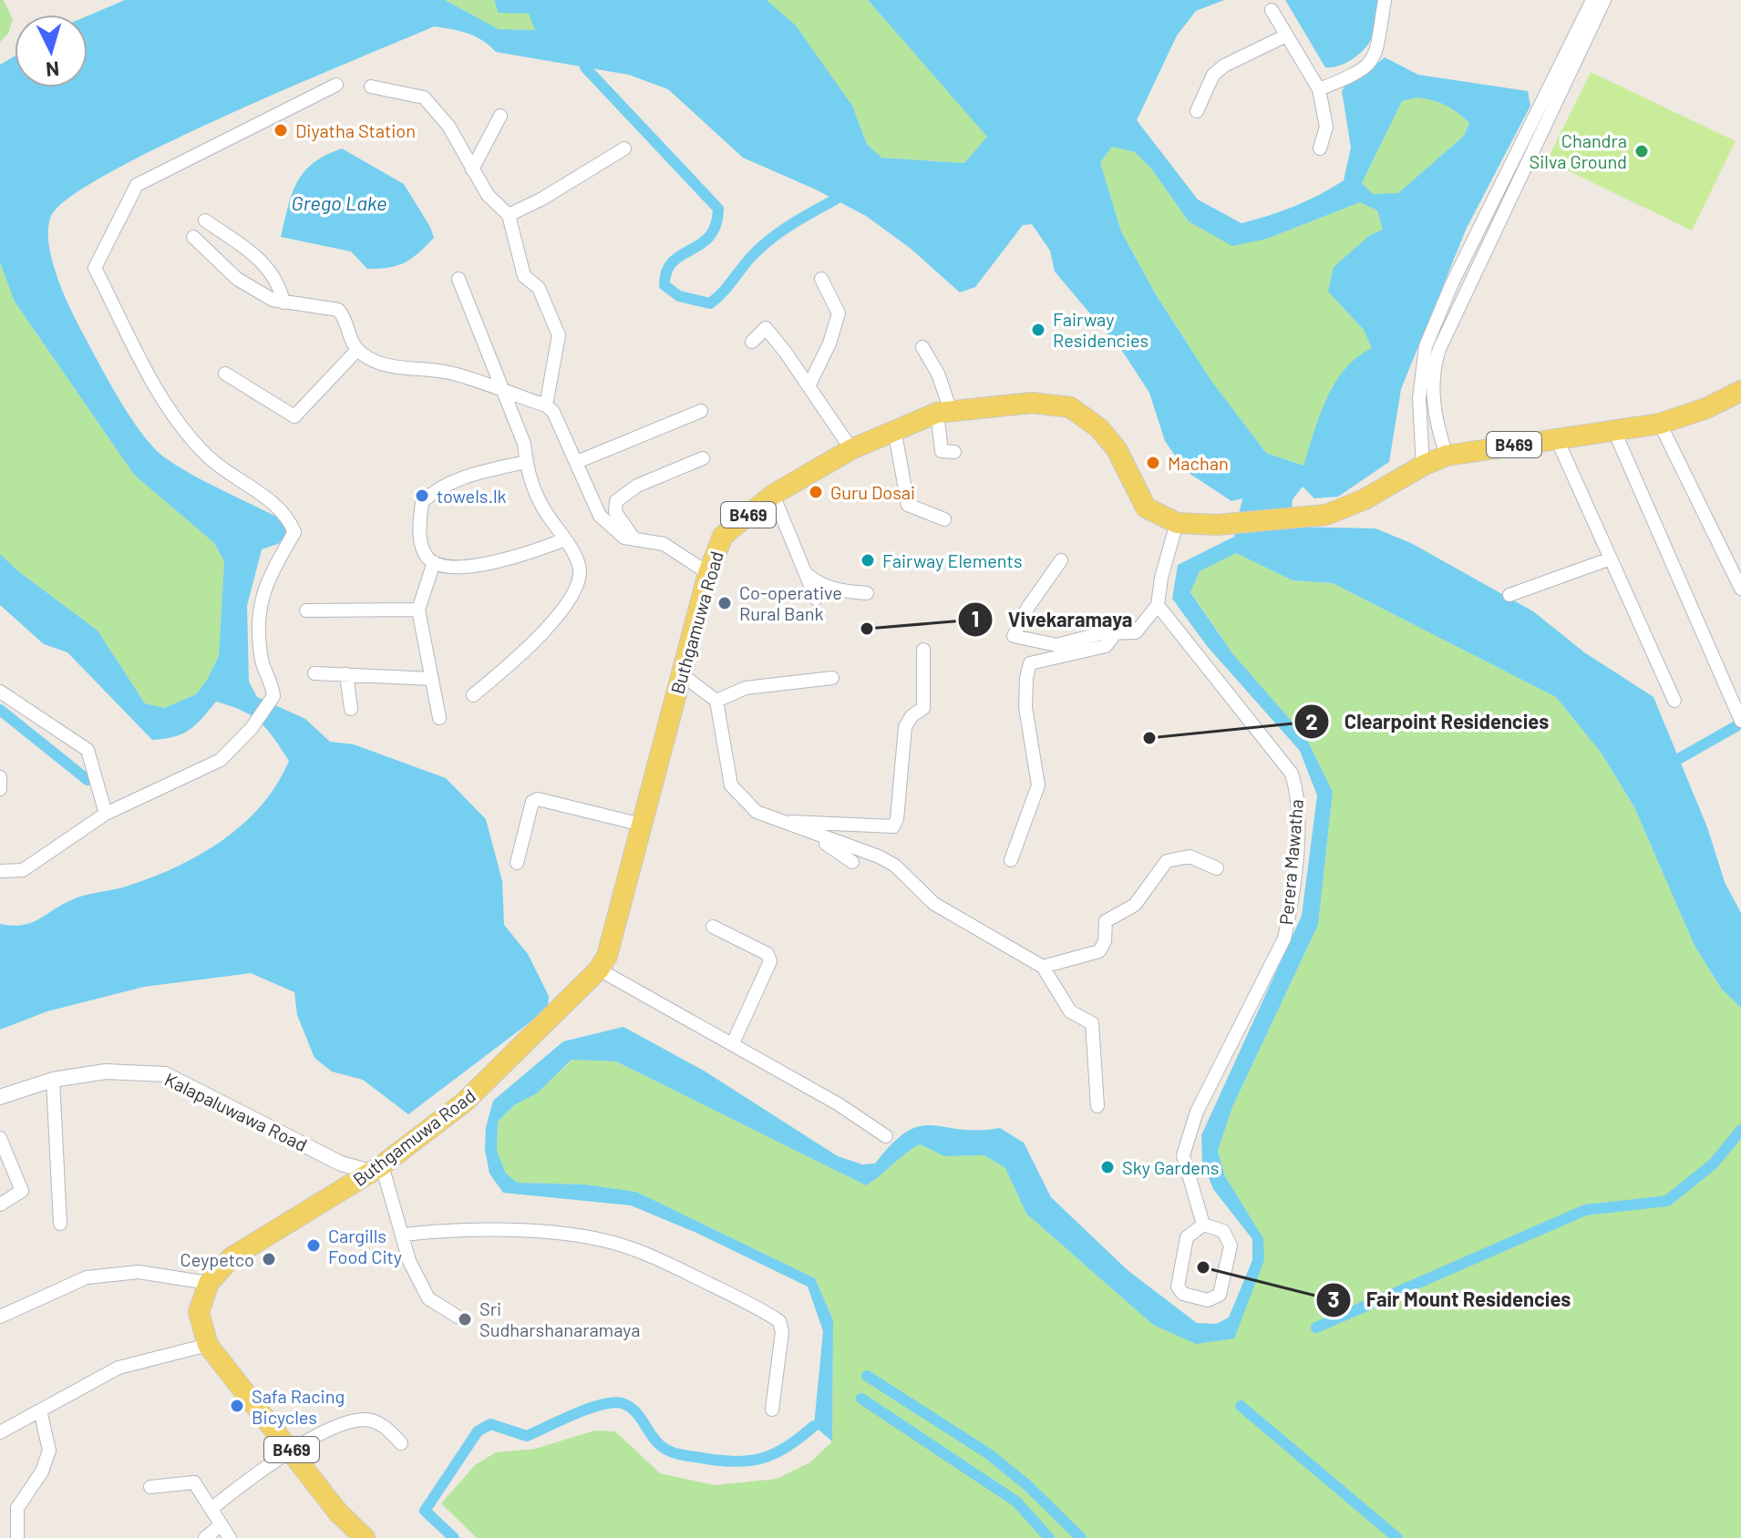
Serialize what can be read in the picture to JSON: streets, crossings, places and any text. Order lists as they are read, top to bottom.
{
  "streets": {
    "main road": ["B469", "Buthgamuwa Road"],
    "street": ["Perera Mawatha", "Kalapaluwawa Road"]
  },
  "crossings": [
    ["Buthgamuwa Road", "Kalapaluwawa Road"]
  ],
  "water": ["Grego Lake"],
  "places": [
    "Diyatha Station",
    "Chandra Silva Ground",
    "Fairway Residencies",
    "Machan",
    "Guru Dosai",
    "towels.lk",
    "Fairway Elements",
    "Co-operative Rural Bank",
    "Vivekaramaya",
    "Clearpoint Residencies",
    "Sky Gardens",
    "Cargills Food City",
    "Ceypetco",
    "Fair Mount Residencies",
    "Sri Sudharshanaramaya",
    "Safa Racing Bicycles"
  ],
  "north": "bottom"
}
